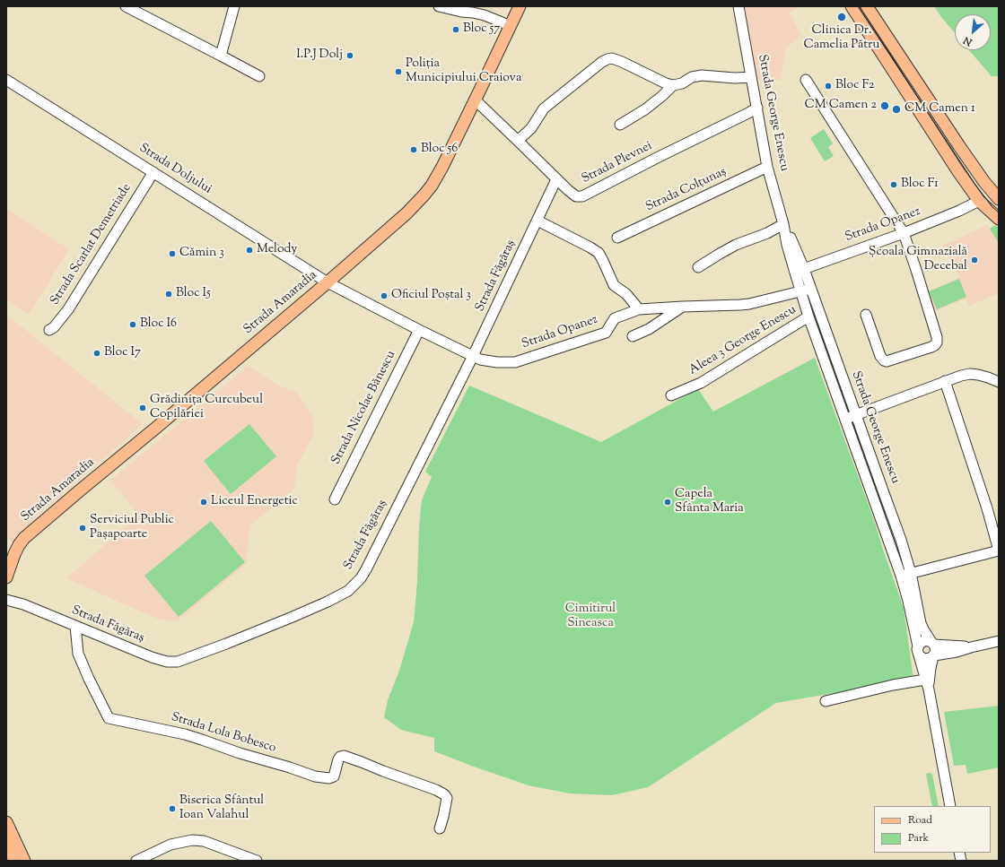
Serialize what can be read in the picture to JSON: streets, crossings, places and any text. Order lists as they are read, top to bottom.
{
  "streets": {
    "main road": ["Strada Amaradia"],
    "street": [
      "Strada George Enescu",
      "Strada Plevnei",
      "Strada Doljului",
      "Strada Colțunaș",
      "Strada Opanez",
      "Strada Scarlat Demetriade",
      "Strada Făgăraș",
      "Aleea 3 George Enescu",
      "Strada Nicolae Bănescu",
      "Strada Lola Bobesco"
    ]
  },
  "crossings": [
    ["Strada George Enescu", "Strada Plevnei"],
    ["Strada George Enescu", "Strada Colțunaș"],
    ["Strada George Enescu", "Strada Opanez"],
    ["Strada George Enescu", "Aleea 3 George Enescu"],
    ["Strada Plevnei", "Strada Făgăraș"],
    ["Strada Plevnei", "Strada Amaradia"],
    ["Strada Doljului", "Strada Opanez"],
    ["Strada Doljului", "Strada Scarlat Demetriade"],
    ["Strada Doljului", "Strada Amaradia"],
    ["Strada Opanez", "Strada Făgăraș"],
    ["Strada Opanez", "Strada Amaradia"],
    ["Strada Opanez", "Strada Nicolae Bănescu"],
    ["Strada Făgăraș", "Strada Lola Bobesco"]
  ],
  "parks": ["Cimitirul Sineasca"],
  "places": [
    "Clinica Dr. Camelia Pătru",
    "Bloc 57",
    "I.P.J Dolj",
    "Poliția Municipiului Craiova",
    "Bloc F2",
    "CM Camen 2",
    "CM Camen 1",
    "Bloc 56",
    "Bloc F1",
    "Melody",
    "Cămin 3",
    "Școala Gimnazială Decebal",
    "Bloc I5",
    "Oficiul Poștal 3",
    "Bloc I6",
    "Bloc I7",
    "Grădinița Curcubeul Copilăriei",
    "Liceul Energetic",
    "Capela Sfânta Maria",
    "Serviciul Public Pașapoarte",
    "Biserica Sfântul Ioan Valahul"
  ],
  "legend": ["Road", "Park"],
  "north": "bottom left"
}
